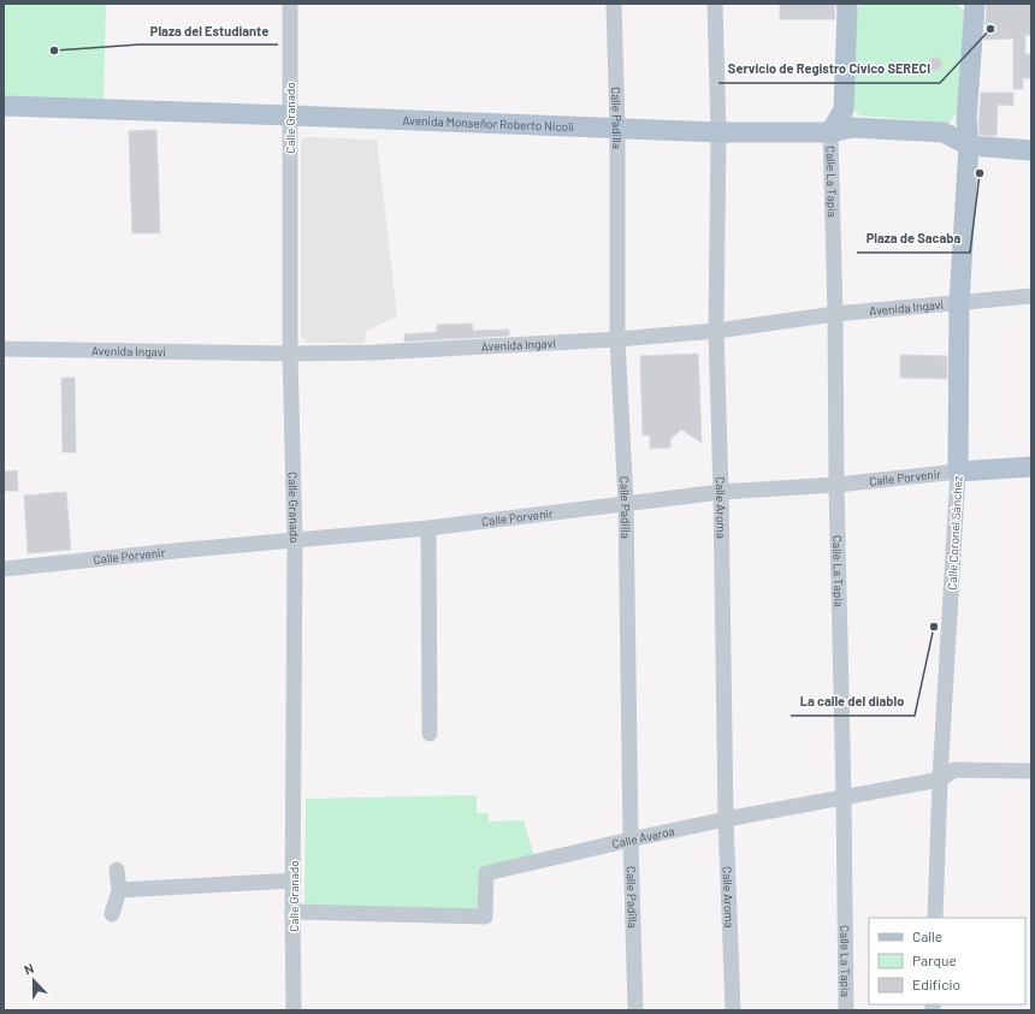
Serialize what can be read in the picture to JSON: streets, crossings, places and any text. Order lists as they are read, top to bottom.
{
  "streets": {
    "main road": ["Avenida Monseñor Roberto Nicoli", "Calle Porvenir", "Calle Coronel Sánchez"],
    "street": [
      "Calle Granado",
      "Calle Padilla",
      "Calle La Tapia",
      "Avenida Ingavi",
      "Calle Aroma",
      "Calle Avaroa"
    ]
  },
  "crossings": [
    ["Calle Granado", "Avenida Monseñor Roberto Nicoli"],
    ["Calle Granado", "Avenida Ingavi"],
    ["Calle Granado", "Calle Porvenir"],
    ["Calle Granado", "Calle Avaroa"],
    ["Calle Padilla", "Avenida Monseñor Roberto Nicoli"],
    ["Calle Padilla", "Avenida Ingavi"],
    ["Calle Padilla", "Calle Porvenir"],
    ["Calle Padilla", "Calle Avaroa"],
    ["Avenida Monseñor Roberto Nicoli", "Calle La Tapia"],
    ["Avenida Monseñor Roberto Nicoli", "Calle Aroma"],
    ["Avenida Monseñor Roberto Nicoli", "Calle Coronel Sánchez"],
    ["Calle La Tapia", "Avenida Ingavi"],
    ["Calle La Tapia", "Calle Porvenir"],
    ["Calle La Tapia", "Calle Avaroa"],
    ["Avenida Ingavi", "Calle Aroma"],
    ["Avenida Ingavi", "Calle Coronel Sánchez"],
    ["Calle Porvenir", "Calle Aroma"],
    ["Calle Porvenir", "Calle Coronel Sánchez"],
    ["Calle Aroma", "Calle Avaroa"],
    ["Calle Coronel Sánchez", "Calle Avaroa"]
  ],
  "places": [
    "Servicio de Registro Cívico SERECI",
    "Plaza del Estudiante",
    "Plaza de Sacaba",
    "La calle del diablo"
  ],
  "legend": ["Calle", "Parque", "Edificio"],
  "north": "top"
}
